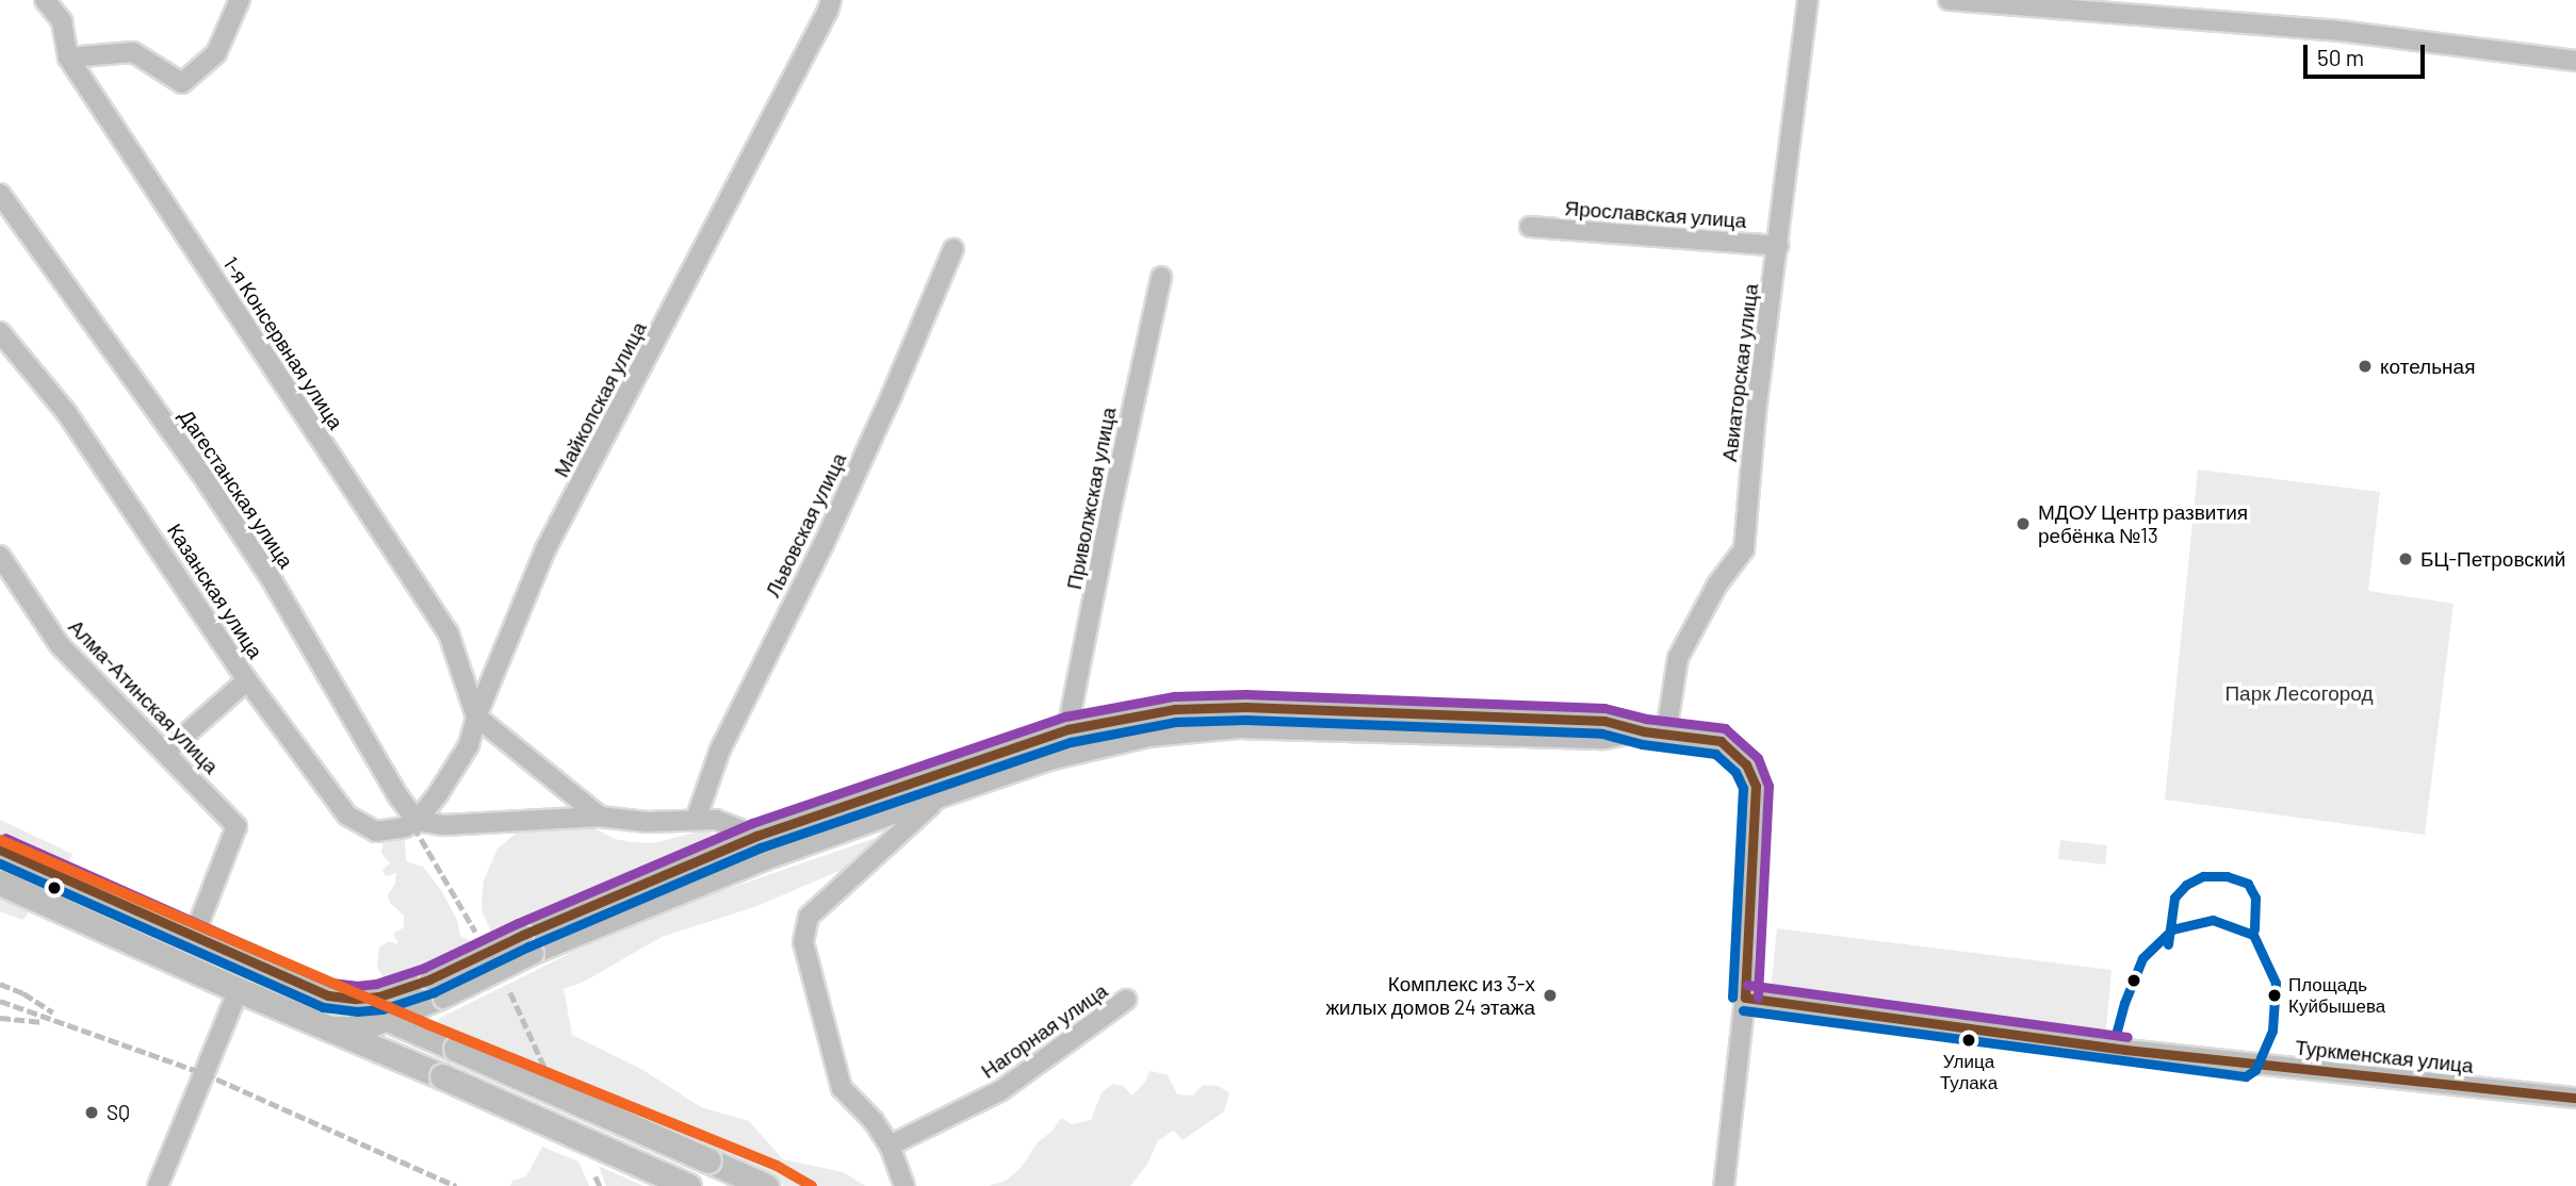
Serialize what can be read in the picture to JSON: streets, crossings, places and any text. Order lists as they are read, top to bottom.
{
  "streets": {
    "street": [
      "Ярославская улица",
      "1-я Консервная улица",
      "Авиаторская улица",
      "Майкопская улица",
      "Дагестанская улица",
      "Приволжская улица",
      "Львовская улица",
      "Казанская улица",
      "Алма-Атинская улица",
      "Нагорная улица",
      "Туркменская улица"
    ]
  },
  "crossings": [
    ["Ярославская улица", "Авиаторская улица"],
    ["1-я Консервная улица", "Майкопская улица"],
    ["Майкопская улица", "Дагестанская улица"],
    ["Майкопская улица", "Казанская улица"],
    ["Дагестанская улица", "Казанская улица"]
  ],
  "parks": ["Парк Лесогород"],
  "places": [
    "котельная",
    "МДОУ Центр развития ребёнка №13",
    "БЦ-Петровский",
    "Комплекс из 3-х жилых домов 24 этажа",
    "Площадь Куйбышева",
    "Улица Тулака",
    "SQ"
  ],
  "scale_bar": "50 m"
}
